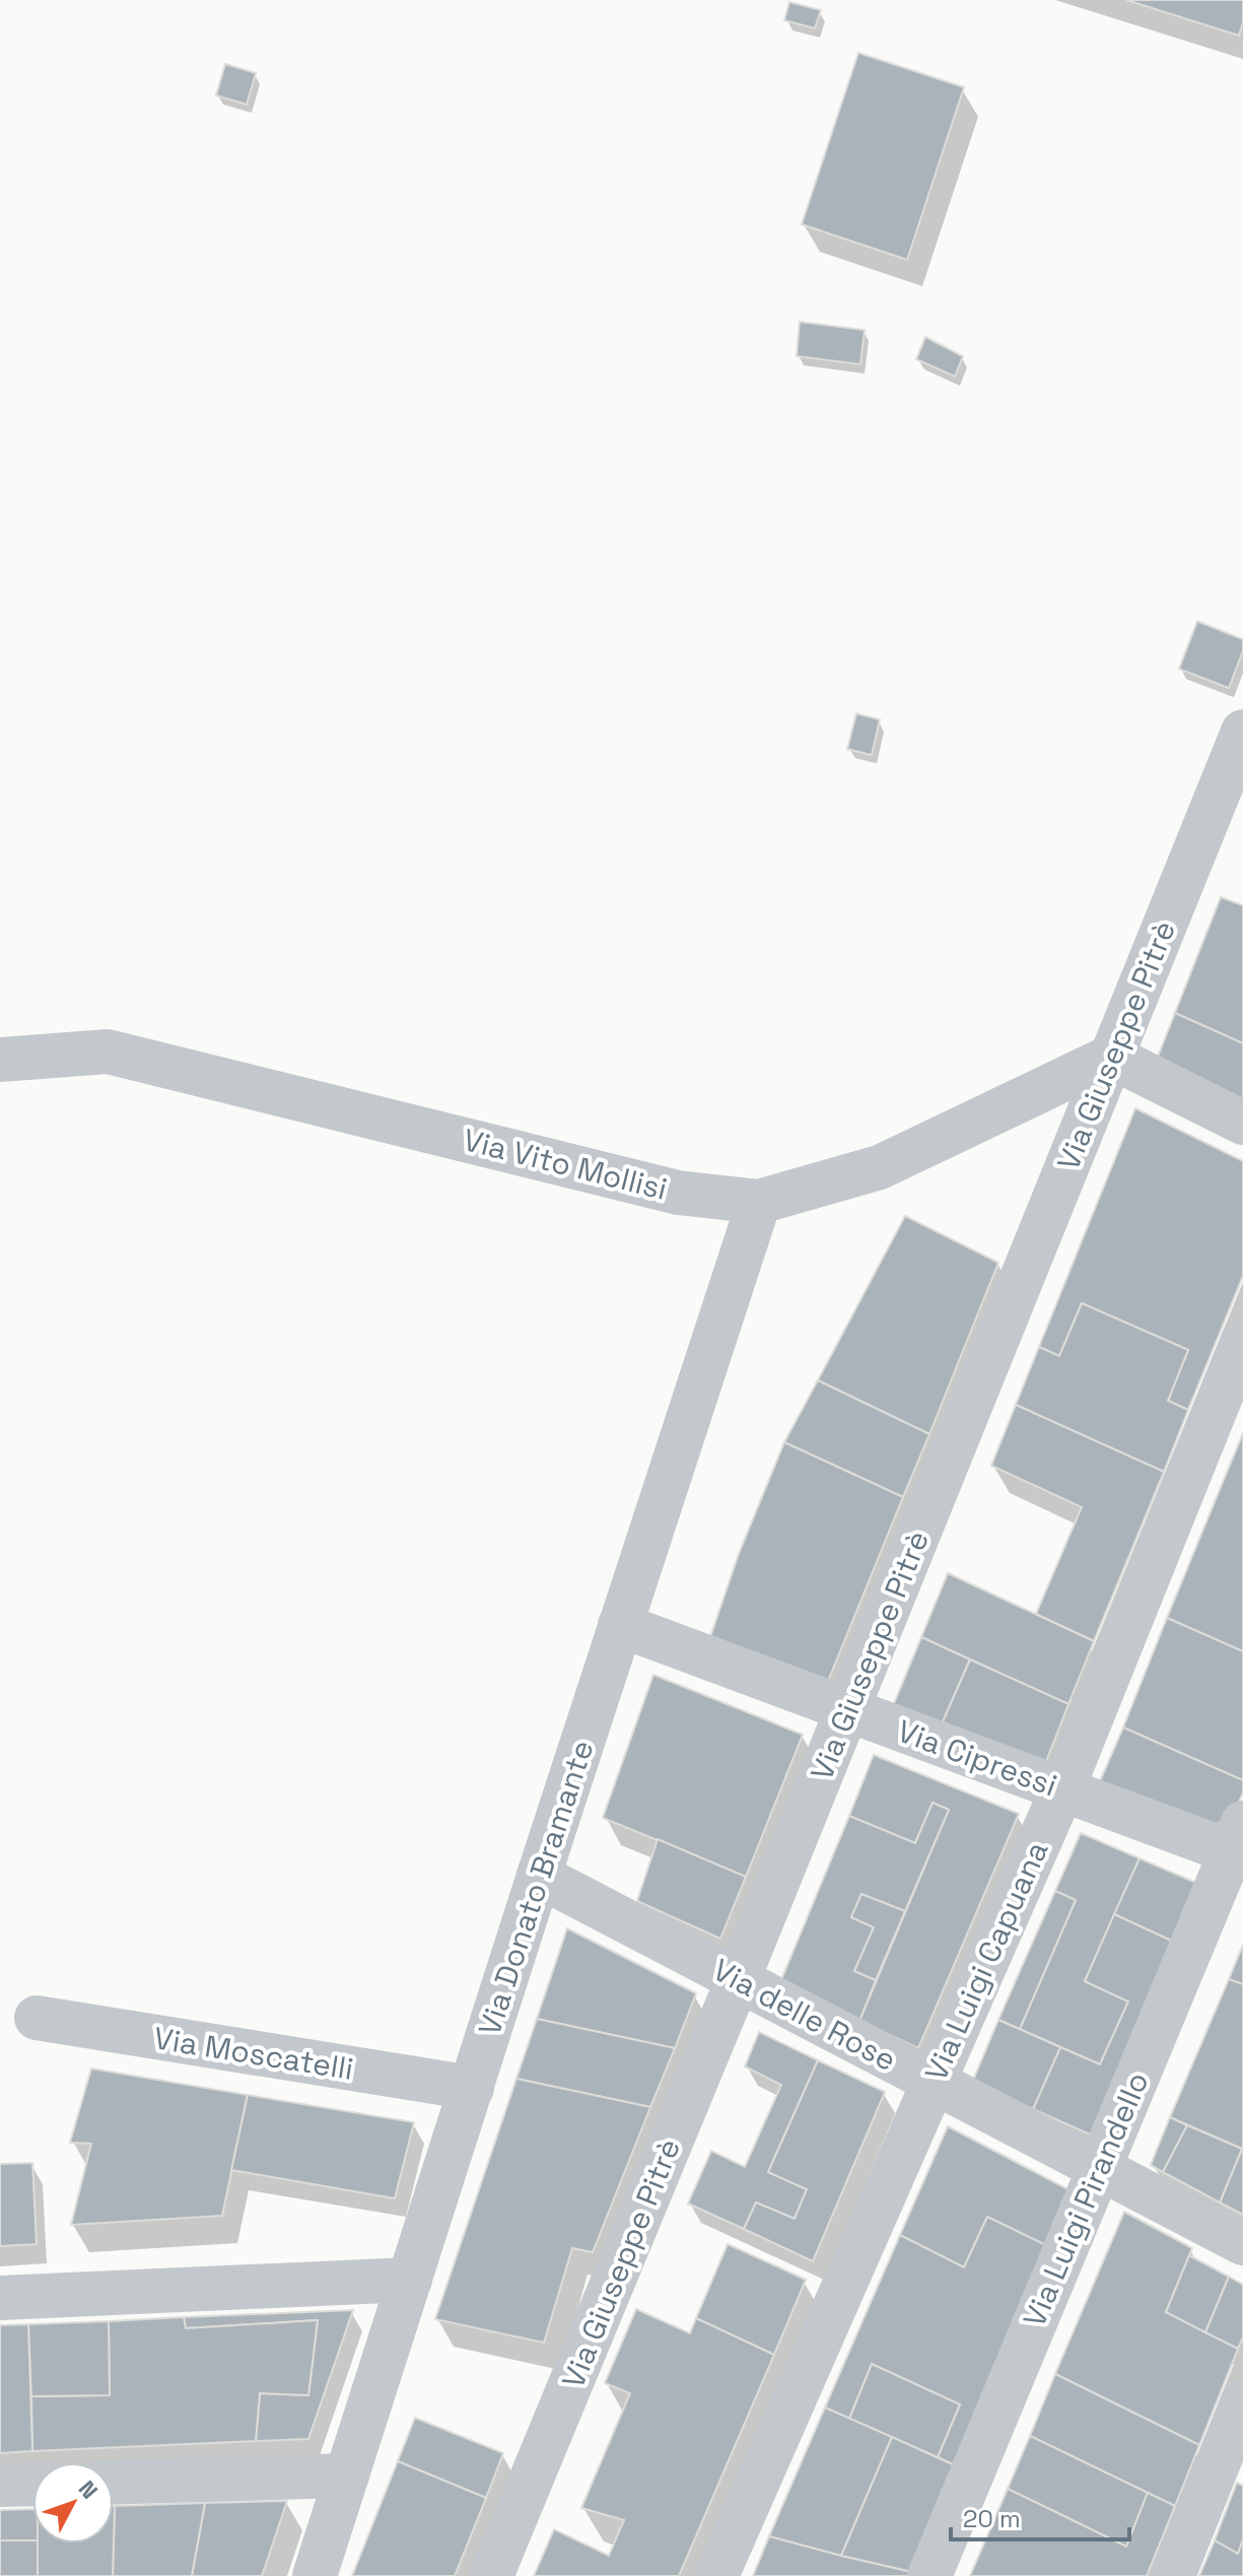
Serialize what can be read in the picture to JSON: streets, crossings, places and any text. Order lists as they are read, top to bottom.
{
  "streets": {
    "street": [
      "Via Giuseppe Pitrè",
      "Via Vito Mollisi",
      "Via Cipressi",
      "Via Donato Bramante",
      "Via Luigi Capuana",
      "Via delle Rose",
      "Via Moscatelli",
      "Via Luigi Pirandello"
    ]
  },
  "crossings": [
    ["Via Giuseppe Pitrè", "Via Vito Mollisi"],
    ["Via Giuseppe Pitrè", "Via Cipressi"],
    ["Via Giuseppe Pitrè", "Via delle Rose"],
    ["Via Vito Mollisi", "Via Donato Bramante"],
    ["Via Cipressi", "Via Donato Bramante"],
    ["Via Cipressi", "Via Luigi Capuana"],
    ["Via Cipressi", "Via Luigi Pirandello"],
    ["Via Donato Bramante", "Via delle Rose"],
    ["Via Donato Bramante", "Via Moscatelli"],
    ["Via Luigi Capuana", "Via delle Rose"],
    ["Via delle Rose", "Via Luigi Pirandello"]
  ],
  "scale_bar": "20 m",
  "north": "top right"
}
